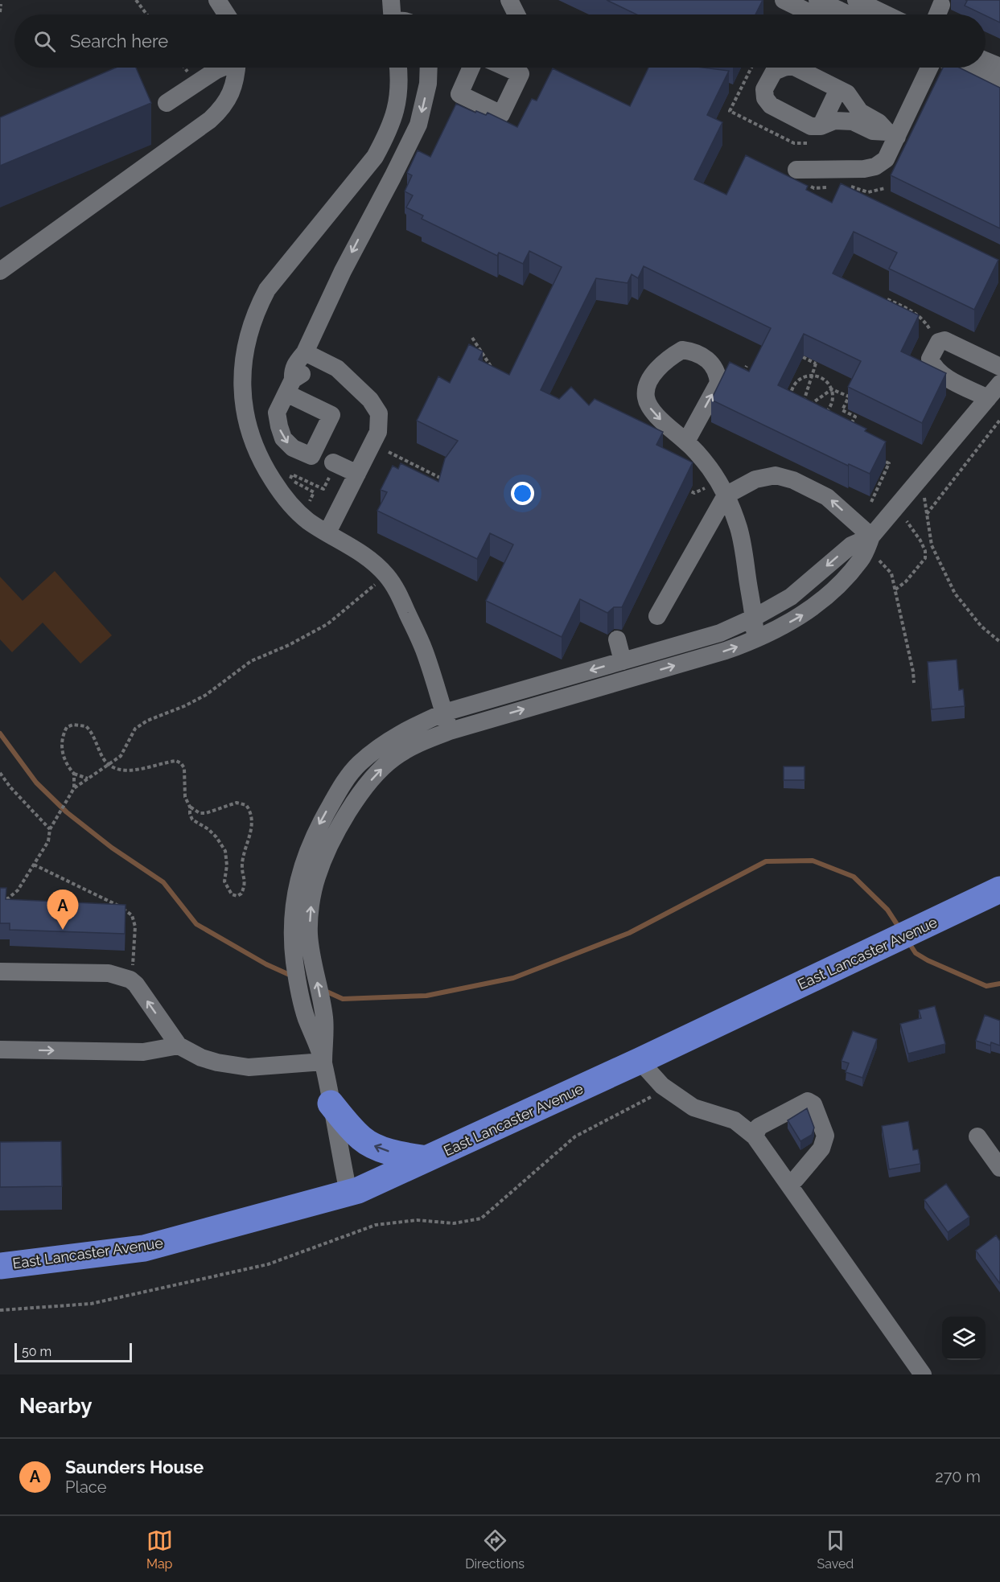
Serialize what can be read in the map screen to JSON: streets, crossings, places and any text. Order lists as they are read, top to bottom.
{
  "streets": {
    "highway": ["East Lancaster Avenue"]
  },
  "scale_bar": "50 m",
  "page": {
    "search": "Search here",
    "pins": "A",
    "scale": "50 m",
    "heading": "Nearby",
    "list": [
      {
        "mark": "A",
        "name": "Saunders House",
        "note": "Place",
        "value": "270 m"
      }
    ],
    "nav": ["Map", "Directions", "Saved"]
  }
}
